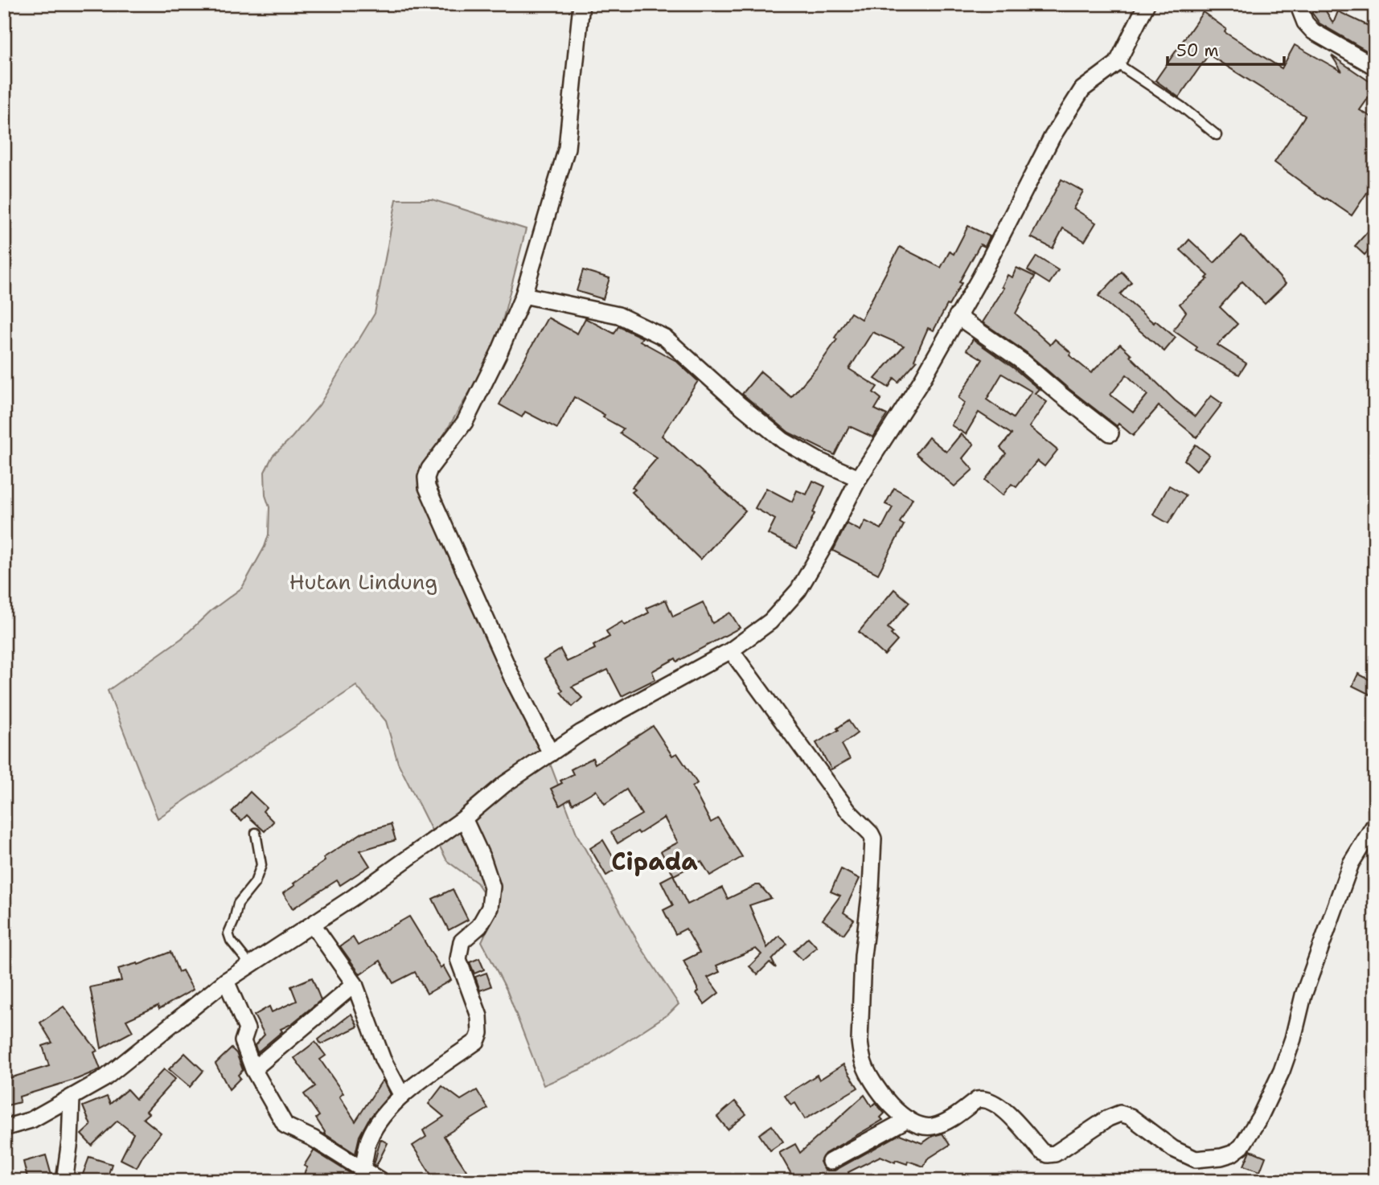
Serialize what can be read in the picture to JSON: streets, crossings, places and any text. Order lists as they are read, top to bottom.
{
  "districts": ["Cipada"],
  "parks": ["Hutan Lindung"],
  "scale_bar": "50 m"
}
